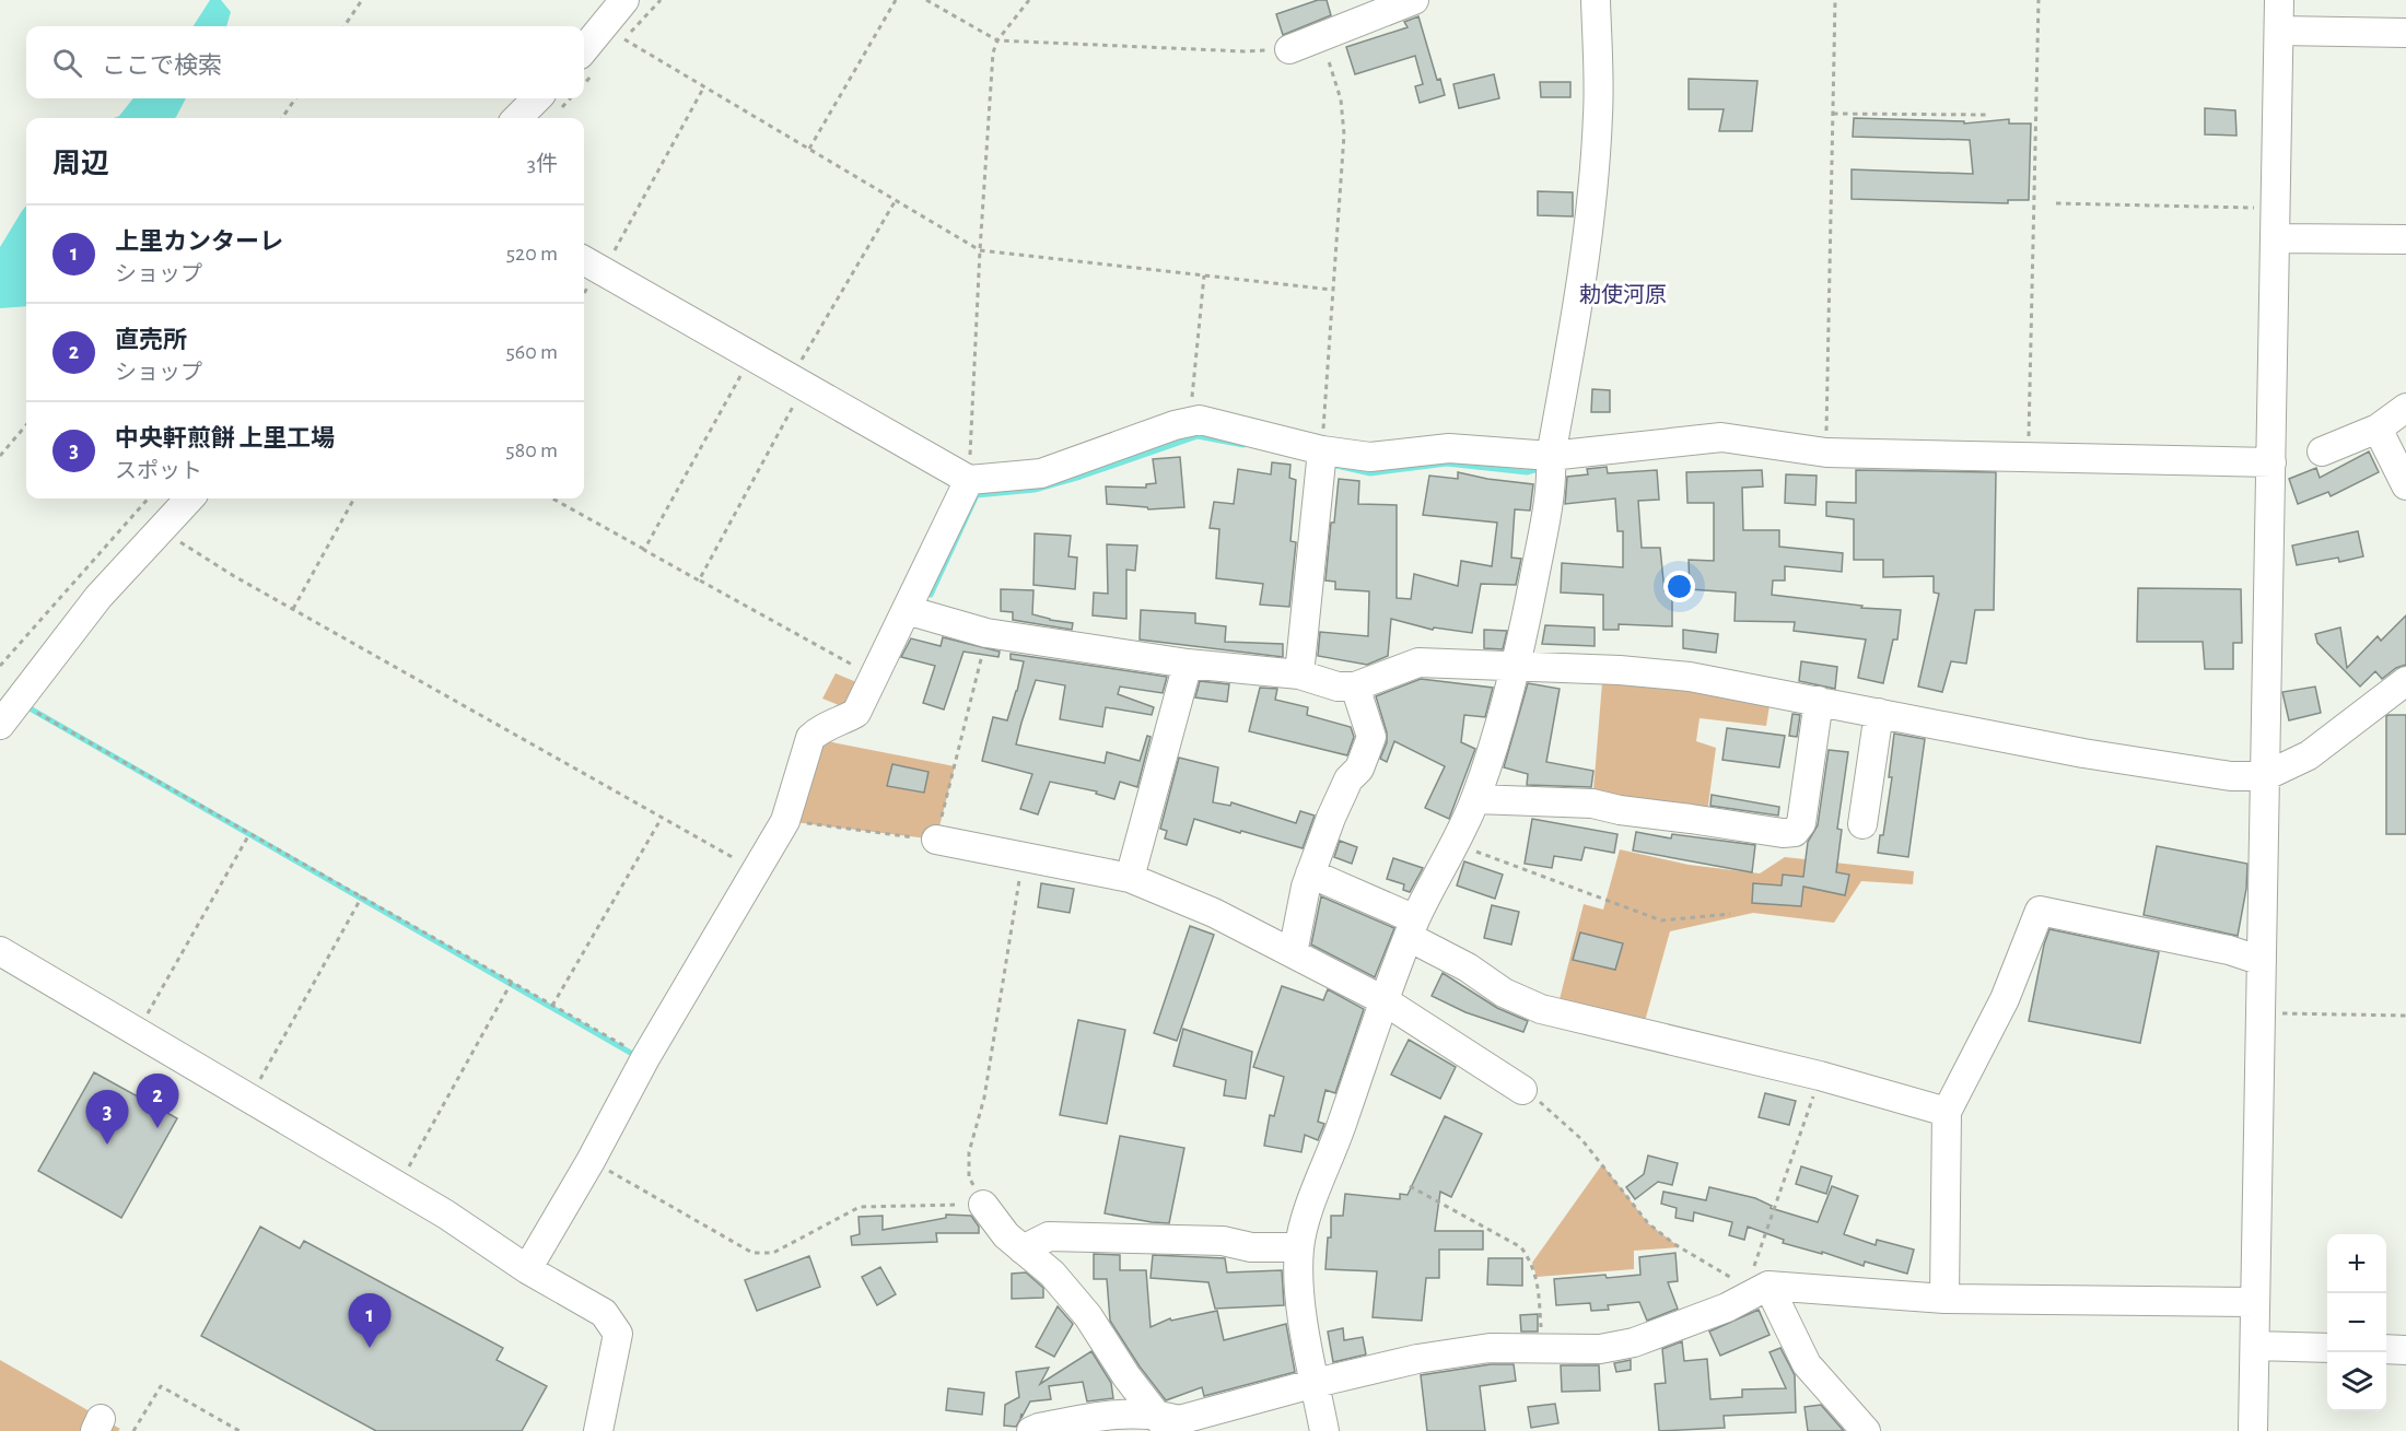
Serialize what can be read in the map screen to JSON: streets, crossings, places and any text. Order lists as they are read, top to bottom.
{
  "districts": ["勅使河原"],
  "page": {
    "search": "ここで検索",
    "heading": ["周辺", "3件"],
    "list": [
      {
        "mark": "1",
        "name": "上里カンターレ",
        "note": "ショップ",
        "value": "520 m"
      },
      {
        "mark": "2",
        "name": "直売所",
        "note": "ショップ",
        "value": "560 m"
      },
      {
        "mark": "3",
        "name": "中央軒煎餅 上里工場",
        "note": "スポット",
        "value": "580 m"
      }
    ],
    "pins": ["2", "3", "1"],
    "map_buttons": ["+", "−"]
  }
}
